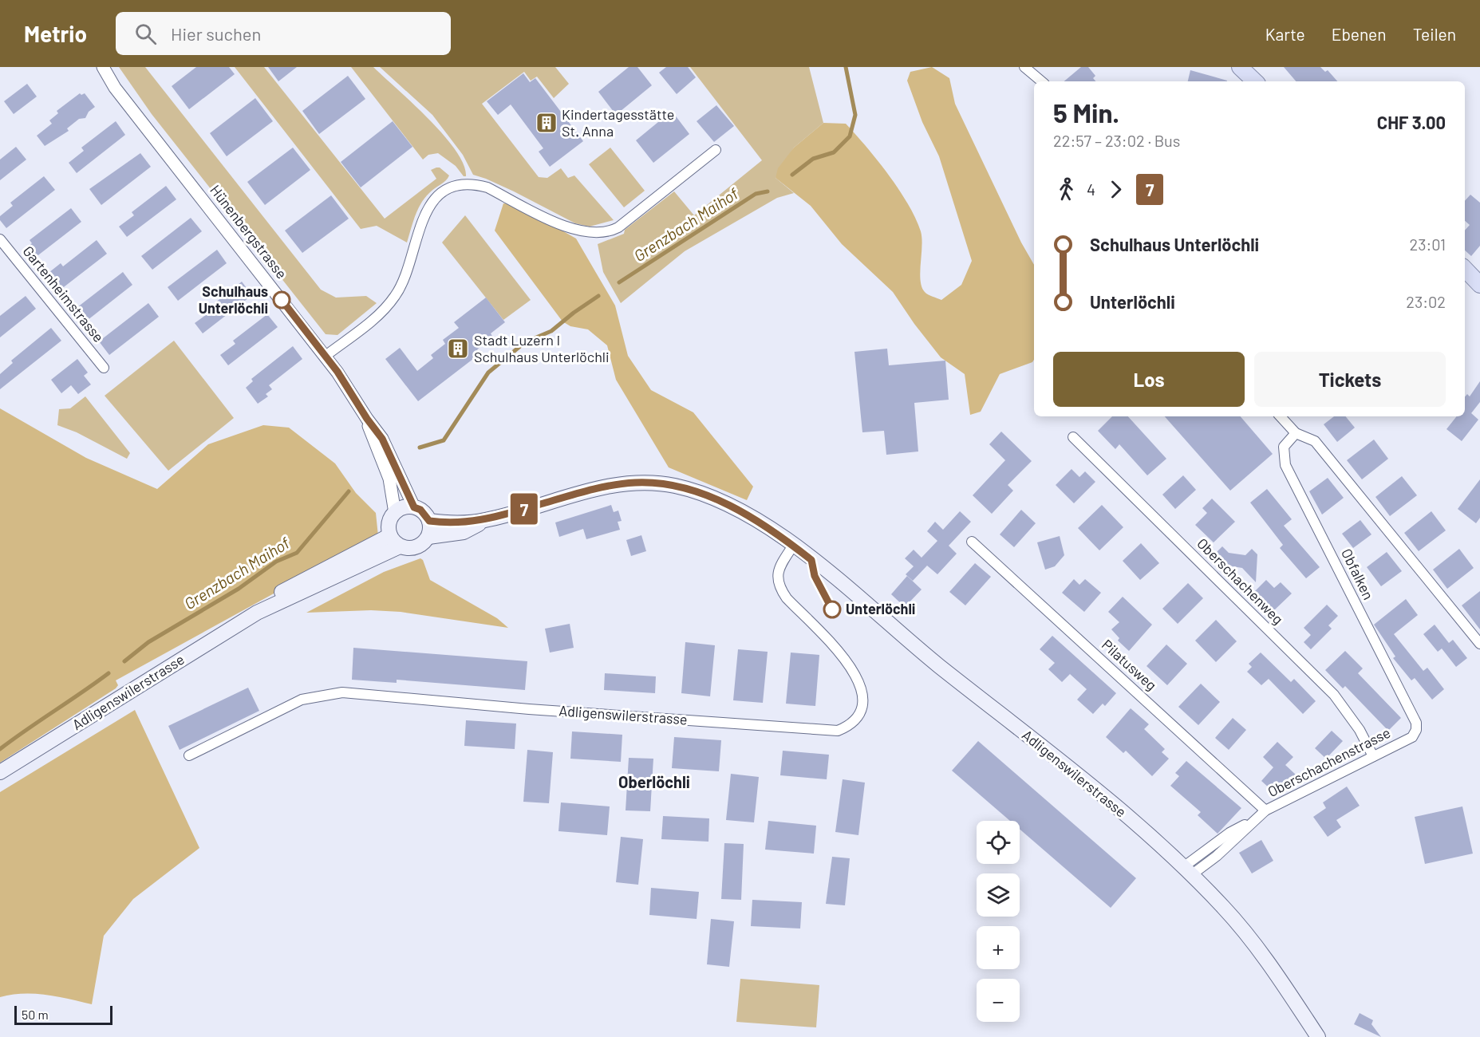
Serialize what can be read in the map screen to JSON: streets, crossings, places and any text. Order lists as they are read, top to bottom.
{
  "streets": {
    "main road": ["Adligenswilerstrasse"],
    "street": [
      "Hünenbergstrasse",
      "Gartenheimstrasse",
      "Obfalken",
      "Oberschachenweg",
      "Pilatusweg",
      "Oberschachenstrasse"
    ]
  },
  "crossings": [
    ["Hünenbergstrasse", "Adligenswilerstrasse"],
    ["Obfalken", "Oberschachenstrasse"],
    ["Oberschachenweg", "Oberschachenstrasse"],
    ["Pilatusweg", "Oberschachenstrasse"],
    ["Adligenswilerstrasse", "Oberschachenstrasse"]
  ],
  "districts": ["Oberlöchli"],
  "water": ["Grenzbach Maihof"],
  "places": {
    "building": ["Kindertagesstätte St. Anna", "Stadt Luzern I Schulhaus Unterlöchli"],
    "other": ["Schulhaus Unterlöchli", "Unterlöchli"]
  },
  "lines": ["bus line 7"],
  "scale_bar": "50 m",
  "page": {
    "header": "Metrio",
    "search": "Hier suchen",
    "nav": ["Karte", "Ebenen", "Teilen"],
    "on_map": "7",
    "heading": ["5 Min.", "22:57 – 23:02 · Bus", "CHF 3.00"],
    "legs": ["4", "7"],
    "list": [
      {
        "name": "Schulhaus Unterlöchli",
        "value": "23:01"
      },
      {
        "name": "Unterlöchli",
        "value": "23:02"
      }
    ],
    "buttons": ["Los", "Tickets"],
    "map_buttons": ["+", "−"],
    "scale": "50 m"
  }
}
